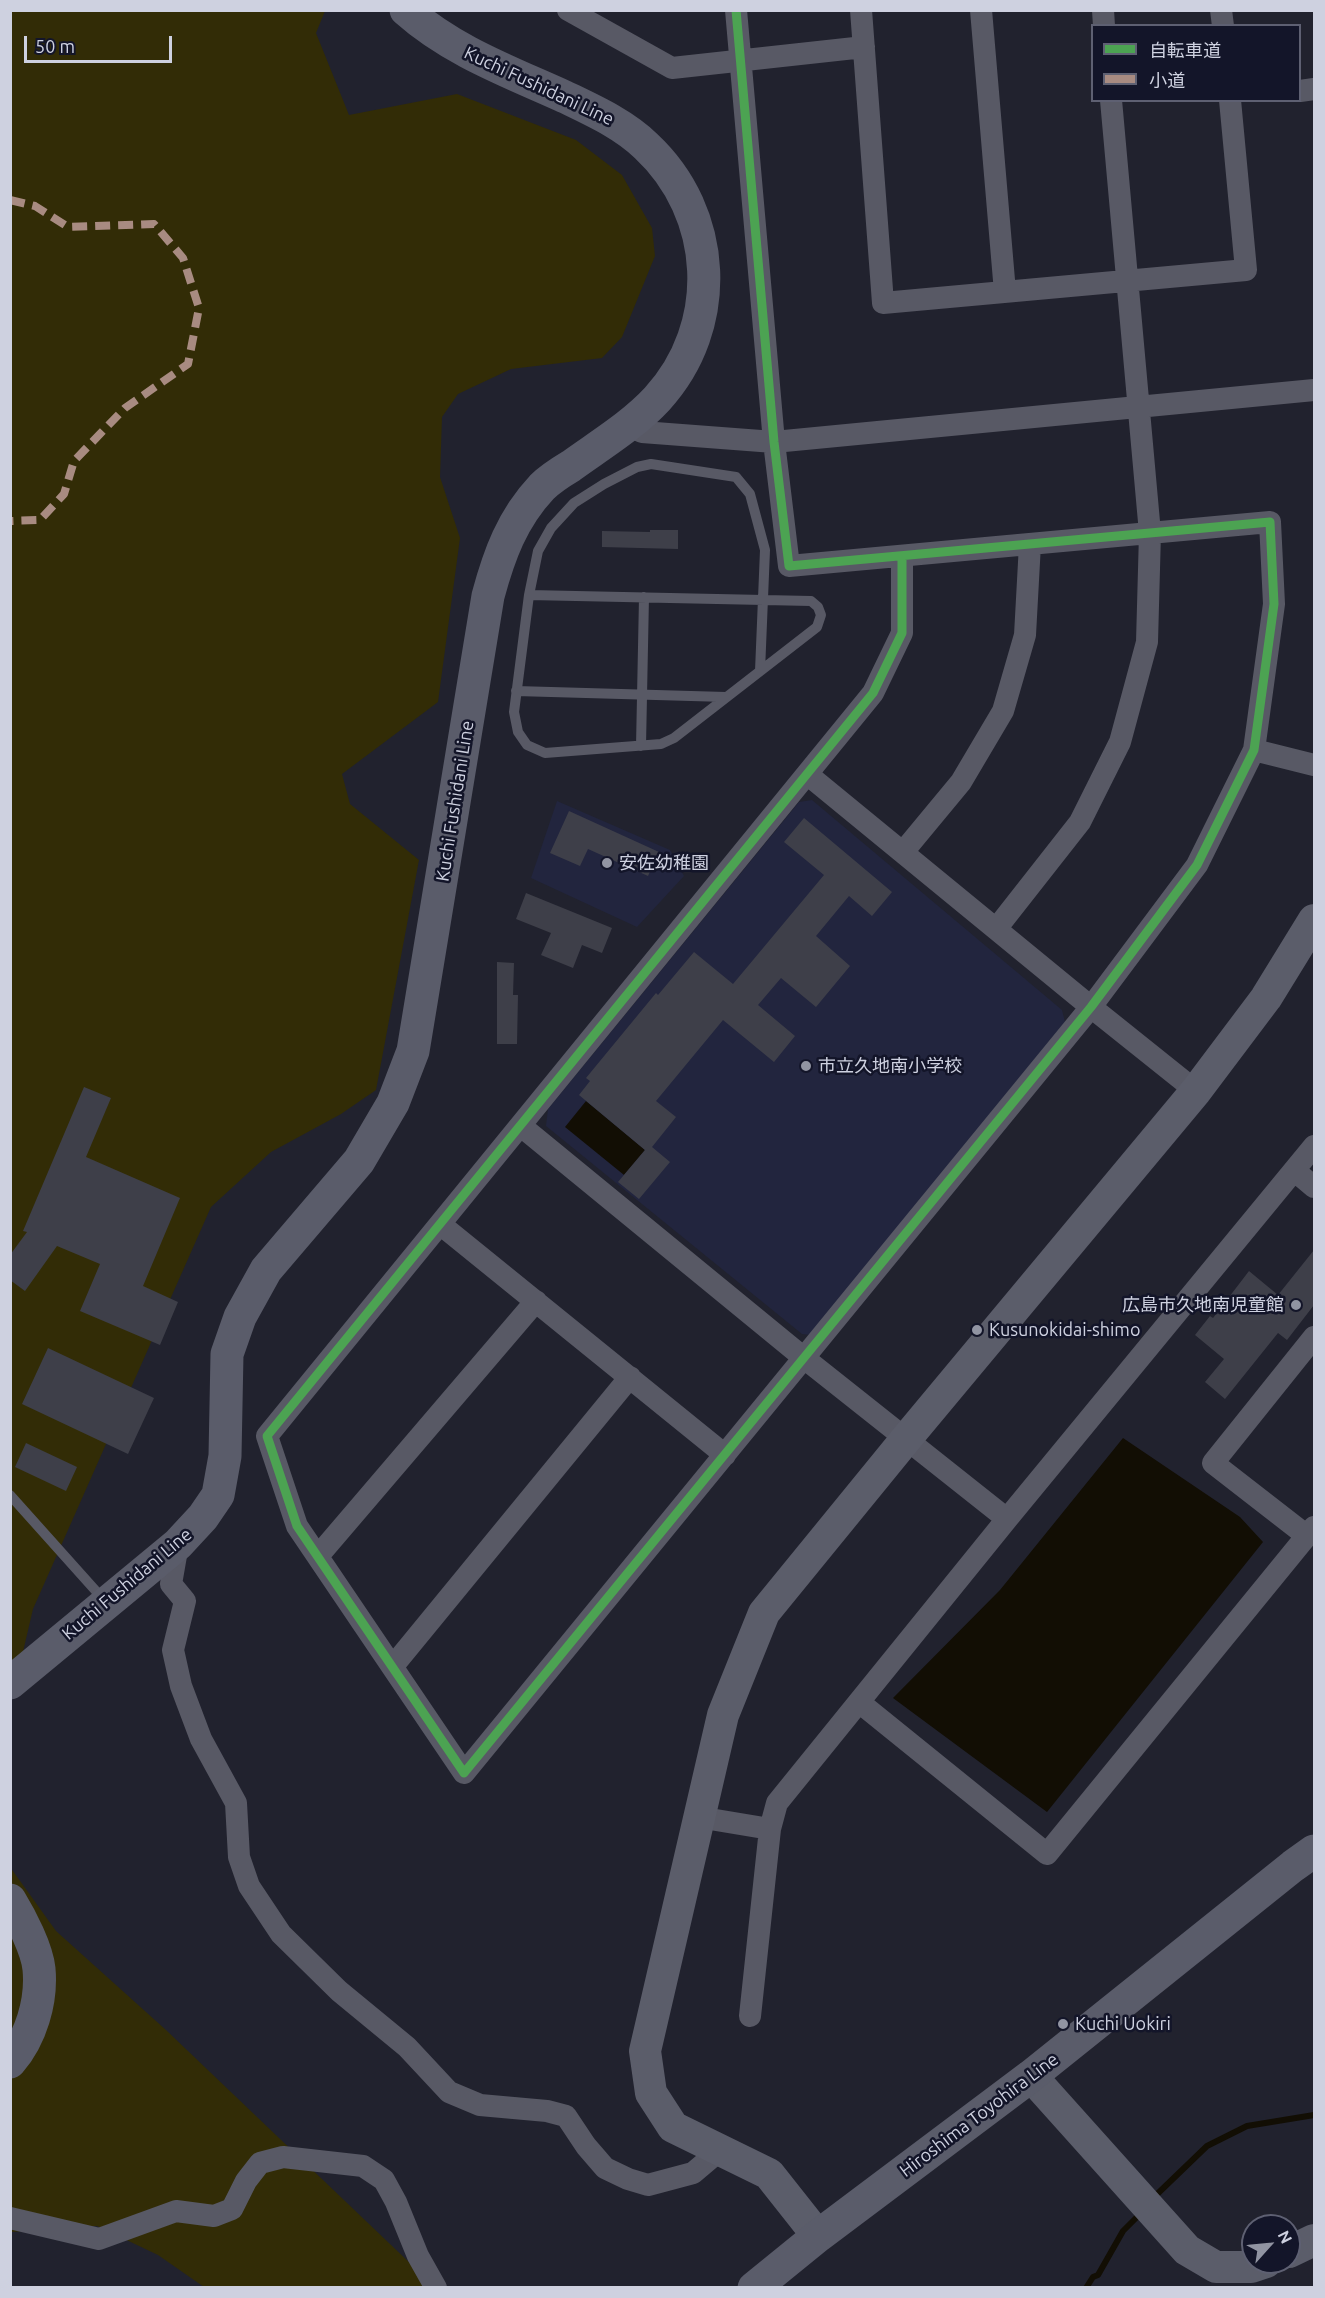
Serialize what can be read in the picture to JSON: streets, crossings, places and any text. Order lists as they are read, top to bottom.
{
  "streets": {
    "main road": ["Kuchi Fushidani Line", "Hiroshima Toyohira Line"]
  },
  "places": [
    "安佐幼稚園",
    "市立久地南小学校",
    "広島市久地南児童館",
    "Kusunokidai-shimo",
    "Kuchi Uokiri"
  ],
  "legend": ["自転車道", "小道"],
  "scale_bar": "50 m",
  "north": "top right"
}
